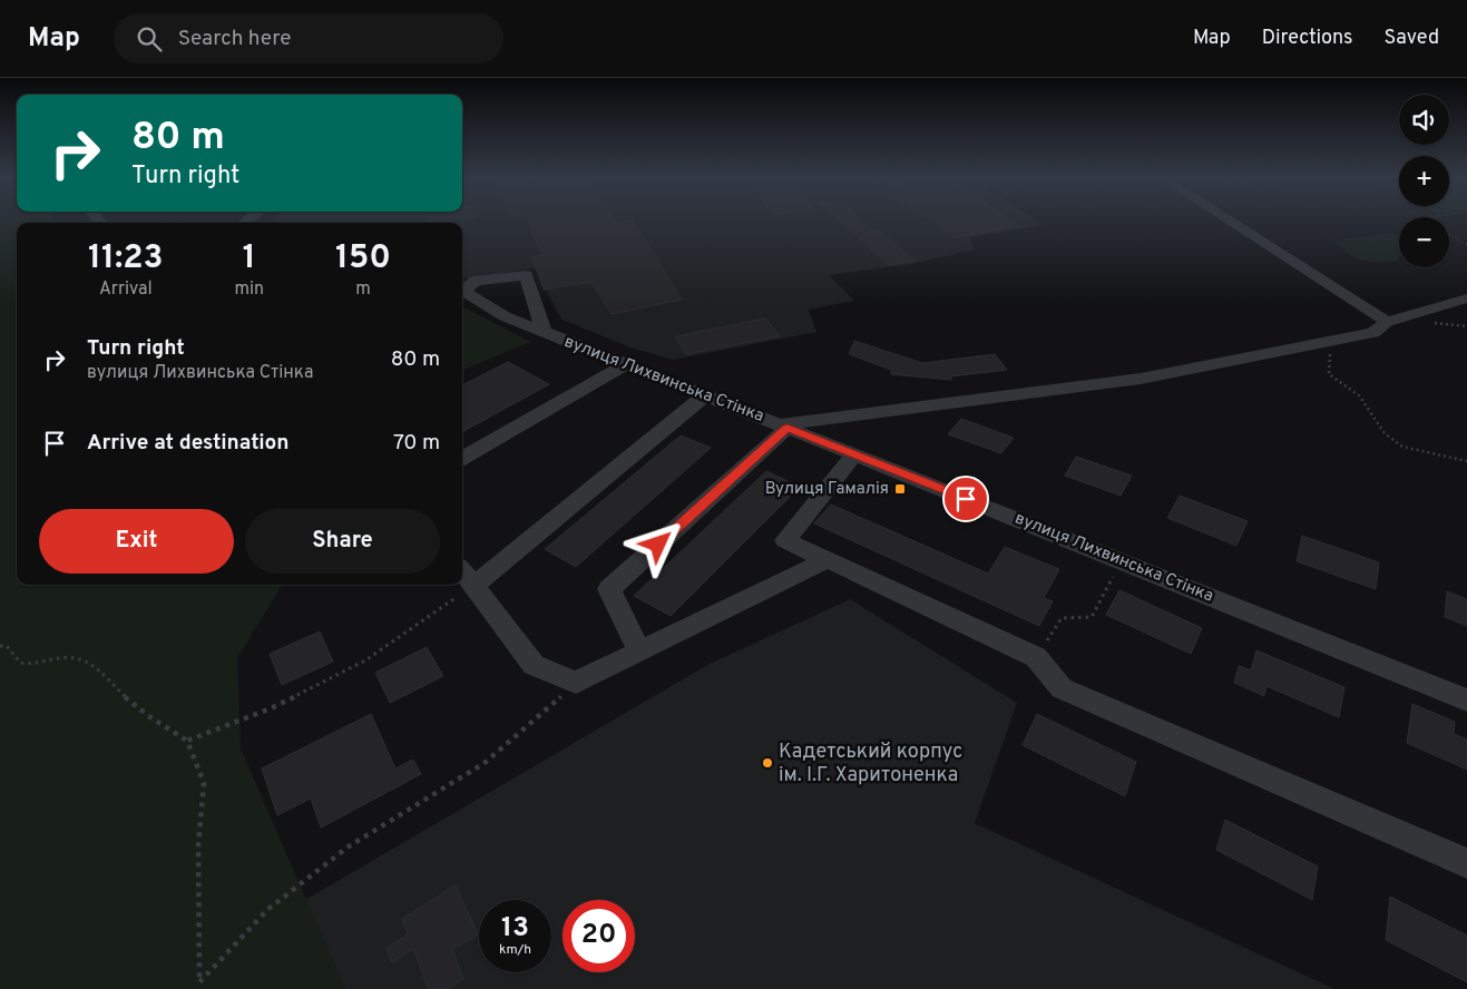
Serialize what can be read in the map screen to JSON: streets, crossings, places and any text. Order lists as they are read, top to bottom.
{
  "streets": {
    "street": ["вулиця Лихвинська Стінка"]
  },
  "places": {
    "transit": ["Вулиця Гамалія"],
    "other": ["Кадетський корпус ім. І.Г. Харитоненка"]
  },
  "page": {
    "header": "Map",
    "search": "Search here",
    "nav": ["Map", "Directions", "Saved"],
    "map_buttons": ["+", "−"],
    "turn": ["80 m", "Turn right"],
    "eta": [
      "11:23",
      "Arrival",
      "1",
      "min",
      "150",
      "m"
    ],
    "list": [
      {
        "name": "Turn right",
        "note": "вулиця Лихвинська Стінка",
        "value": "80 m"
      },
      {
        "name": "Arrive at destination",
        "value": "70 m"
      }
    ],
    "buttons": ["Exit", "Share"],
    "speed": "13 km/h",
    "limit": "20"
  }
}
